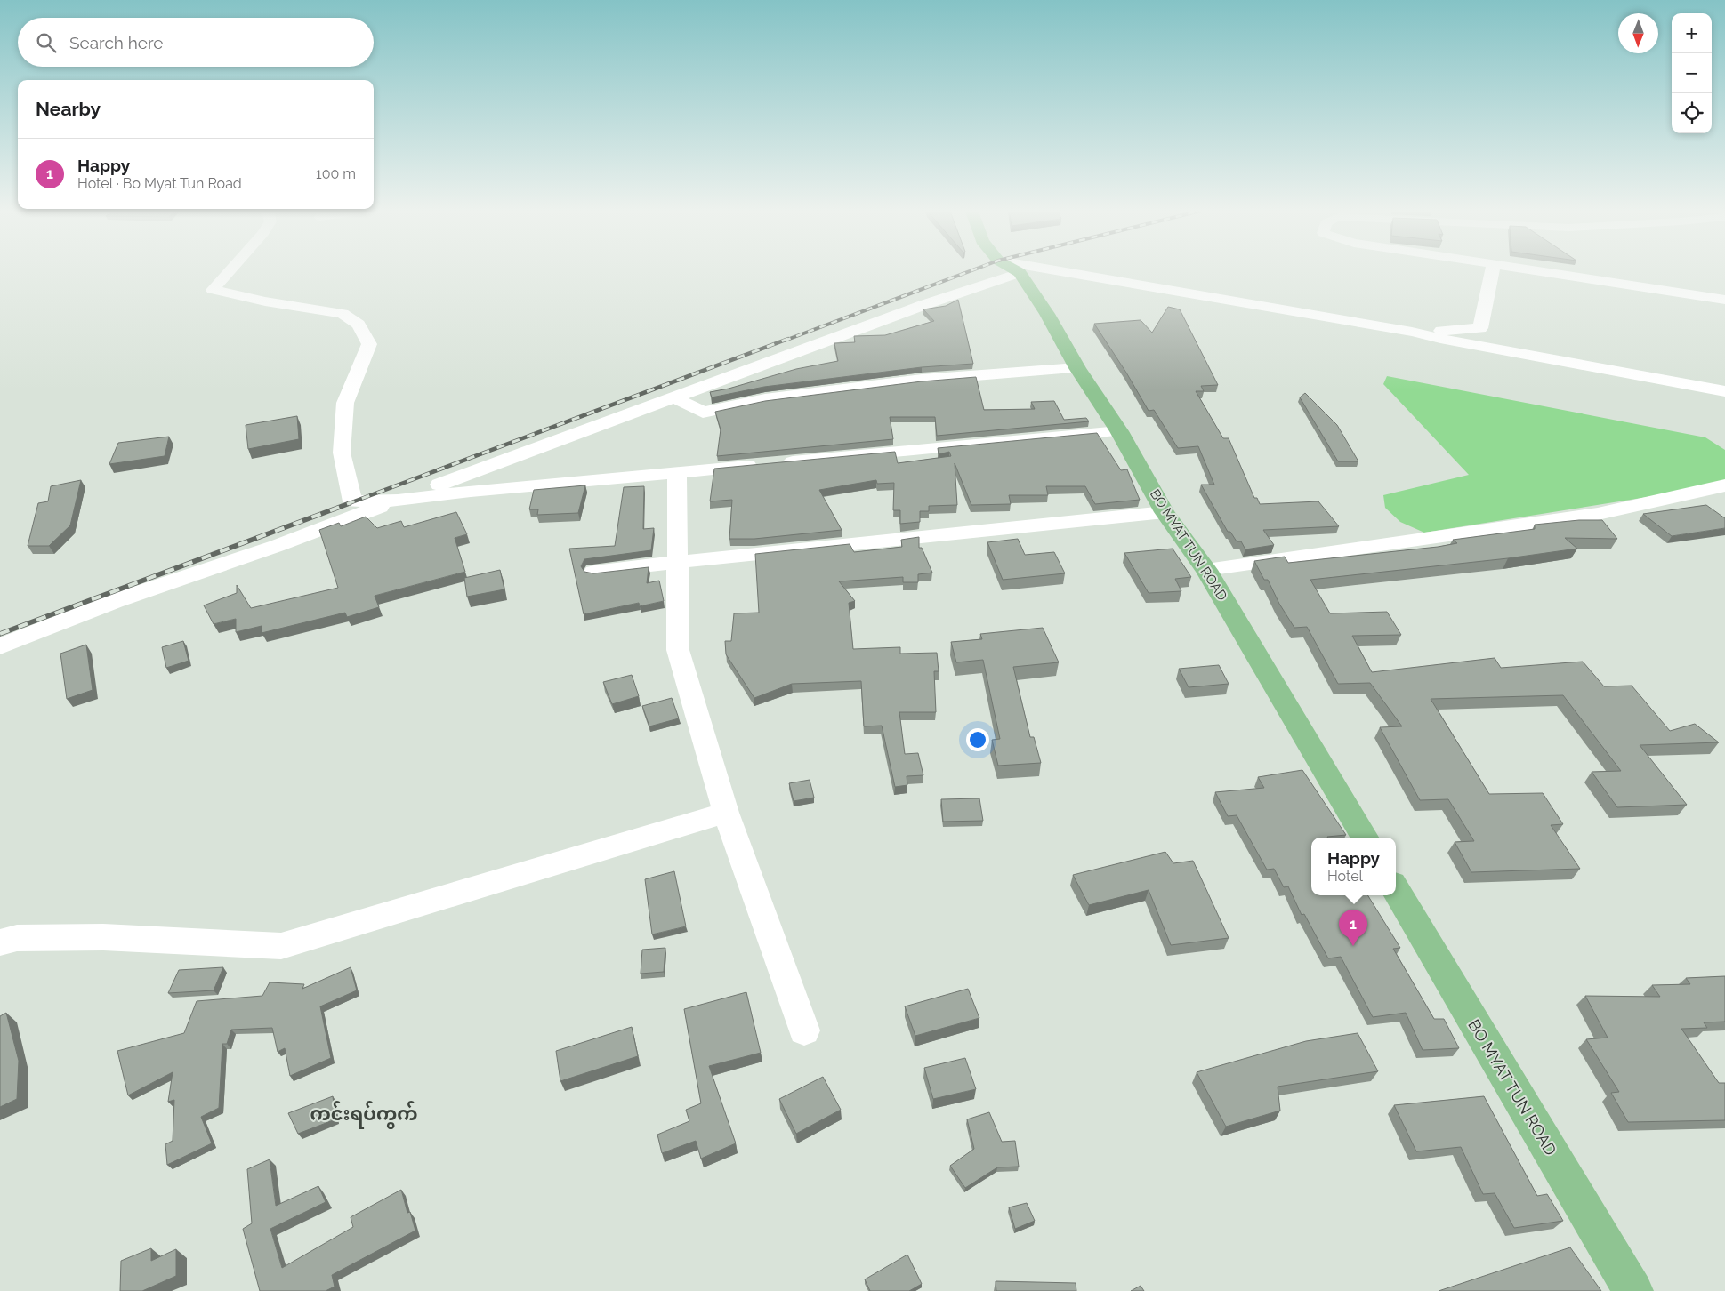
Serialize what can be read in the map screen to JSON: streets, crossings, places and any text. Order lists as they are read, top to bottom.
{
  "streets": {
    "main road": ["BO MYAT TUN ROAD"]
  },
  "districts": ["ကင်းရပ်ကွက်"],
  "north": "bottom",
  "page": {
    "map_buttons": ["+", "−"],
    "search": "Search here",
    "heading": "Nearby",
    "list": [
      {
        "mark": "1",
        "name": "Happy",
        "note": "Hotel · Bo Myat Tun Road",
        "value": "100 m"
      }
    ],
    "popup": ["Happy", "Hotel"],
    "pins": "1"
  }
}
